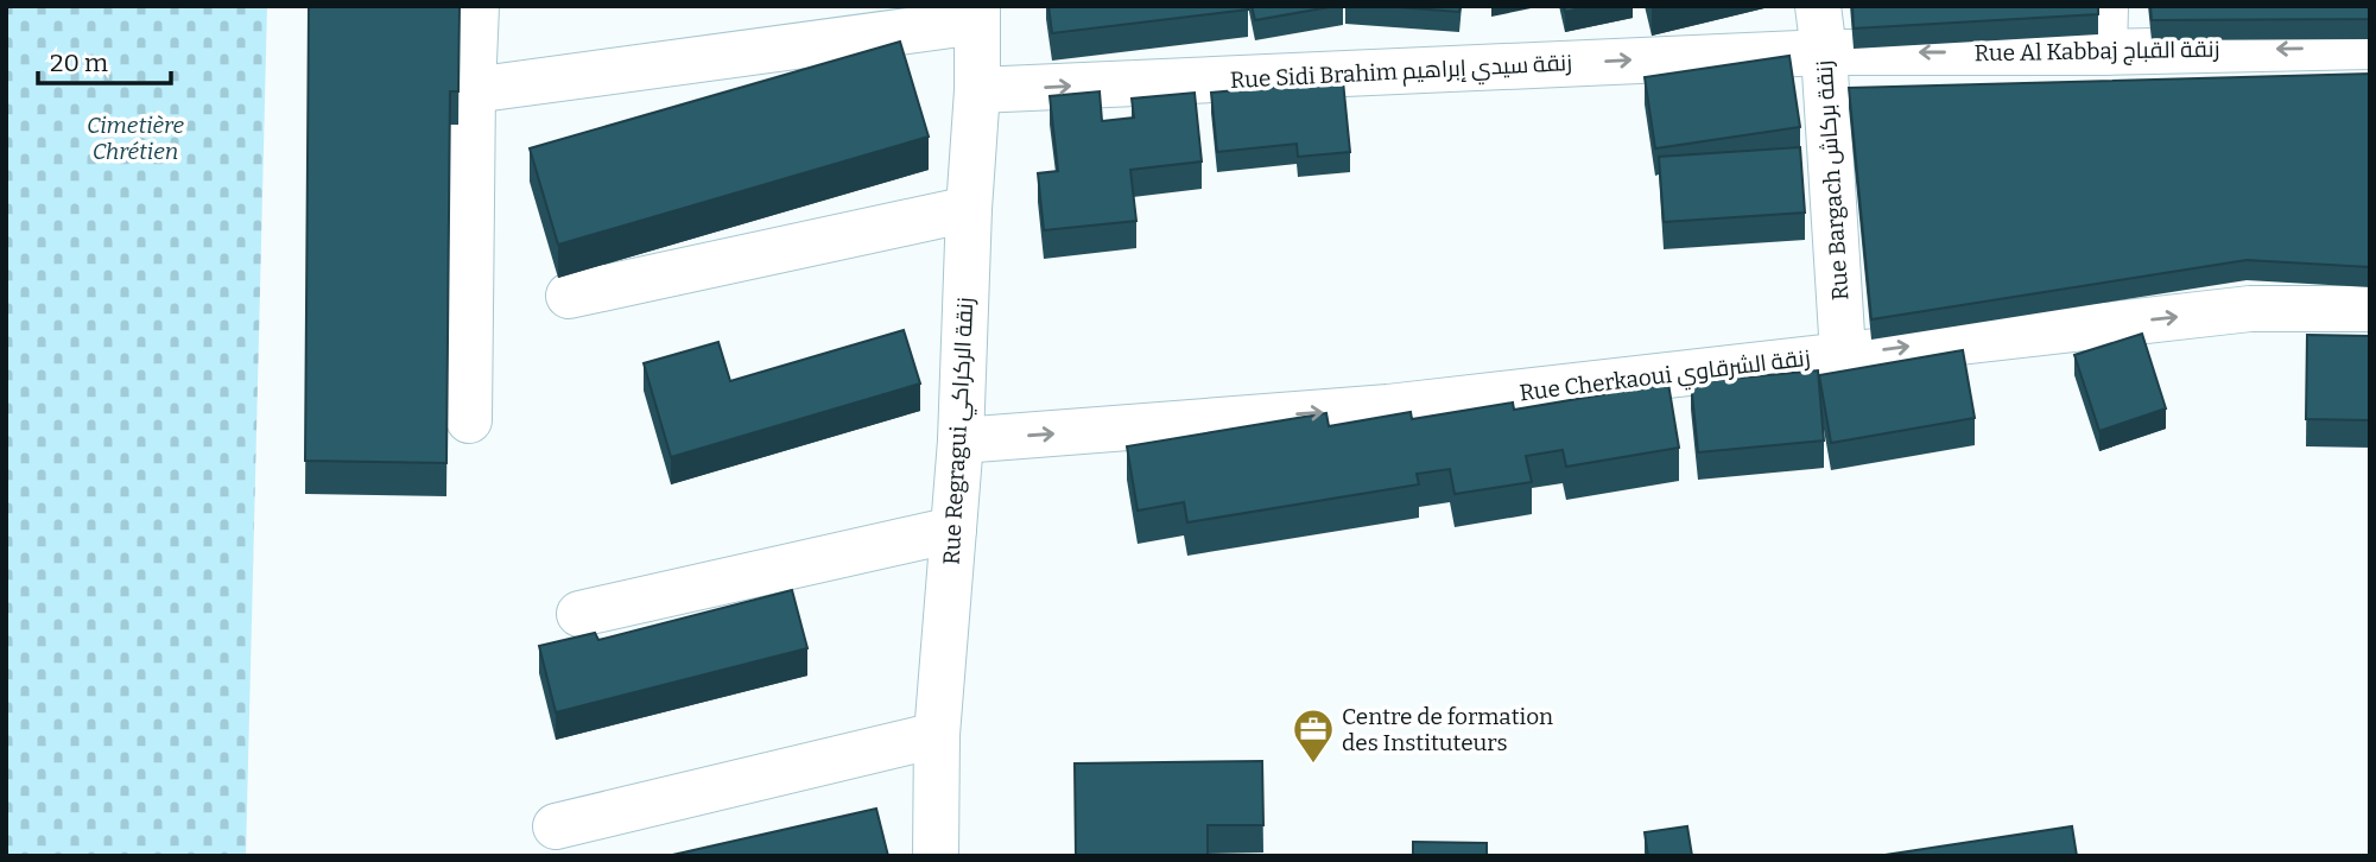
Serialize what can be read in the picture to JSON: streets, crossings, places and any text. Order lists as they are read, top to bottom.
{
  "streets": {
    "street": [
      "Rue Al Kabbaj زنقة القباج",
      "Rue Sidi Brahim زنقة سيدي إبراهيم",
      "Rue Bargach زنقة بركاش",
      "Rue Cherkaoui زنقة الشرقاوي",
      "Rue Regragui زنقة الركراكي"
    ]
  },
  "crossings": [
    ["Rue Al Kabbaj زنقة القباج", "Rue Sidi Brahim زنقة سيدي إبراهيم"],
    ["Rue Al Kabbaj زنقة القباج", "Rue Bargach زنقة بركاش"],
    ["Rue Sidi Brahim زنقة سيدي إبراهيم", "Rue Bargach زنقة بركاش"],
    ["Rue Sidi Brahim زنقة سيدي إبراهيم", "Rue Regragui زنقة الركراكي"],
    ["Rue Bargach زنقة بركاش", "Rue Cherkaoui زنقة الشرقاوي"],
    ["Rue Cherkaoui زنقة الشرقاوي", "Rue Regragui زنقة الركراكي"]
  ],
  "one_way": ["Rue Al Kabbaj زنقة القباج", "Rue Sidi Brahim زنقة سيدي إبراهيم", "Rue Cherkaoui زنقة الشرقاوي"],
  "parks": ["Cimetière Chrétien"],
  "places": {
    "office": ["Centre de formation des Instituteurs"]
  },
  "scale_bar": "20 m"
}
